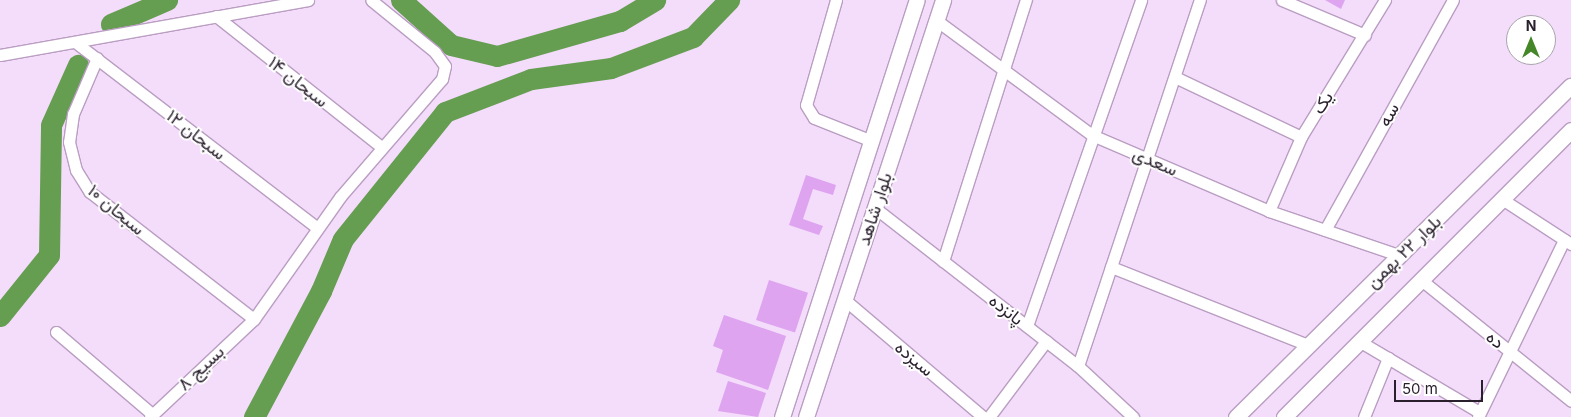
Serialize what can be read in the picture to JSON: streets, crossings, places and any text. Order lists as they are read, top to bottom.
{
  "streets": {
    "main road": ["بلوار شاهد", "بلوار ۲۲ بهمن"],
    "street": [
      "سبحان ۱۴",
      "یک",
      "سه",
      "سبحان ۱۲",
      "سعدی",
      "سبحان ۱۰",
      "پانزده",
      "ده",
      "سیزده",
      "بسیج ۸"
    ]
  },
  "crossings": [
    ["سبحان ۱۴", "بسیج ۸"],
    ["یک", "سعدی"],
    ["سه", "سعدی"],
    ["سبحان ۱۲", "سبحان ۱۰"],
    ["سبحان ۱۲", "بسیج ۸"],
    ["سعدی", "بلوار شاهد"],
    ["سعدی", "بلوار ۲۲ بهمن"],
    ["بلوار شاهد", "پانزده"],
    ["بلوار شاهد", "سیزده"],
    ["سبحان ۱۰", "بسیج ۸"],
    ["بلوار ۲۲ بهمن", "ده"]
  ],
  "scale_bar": "50 m",
  "north": "top"
}
